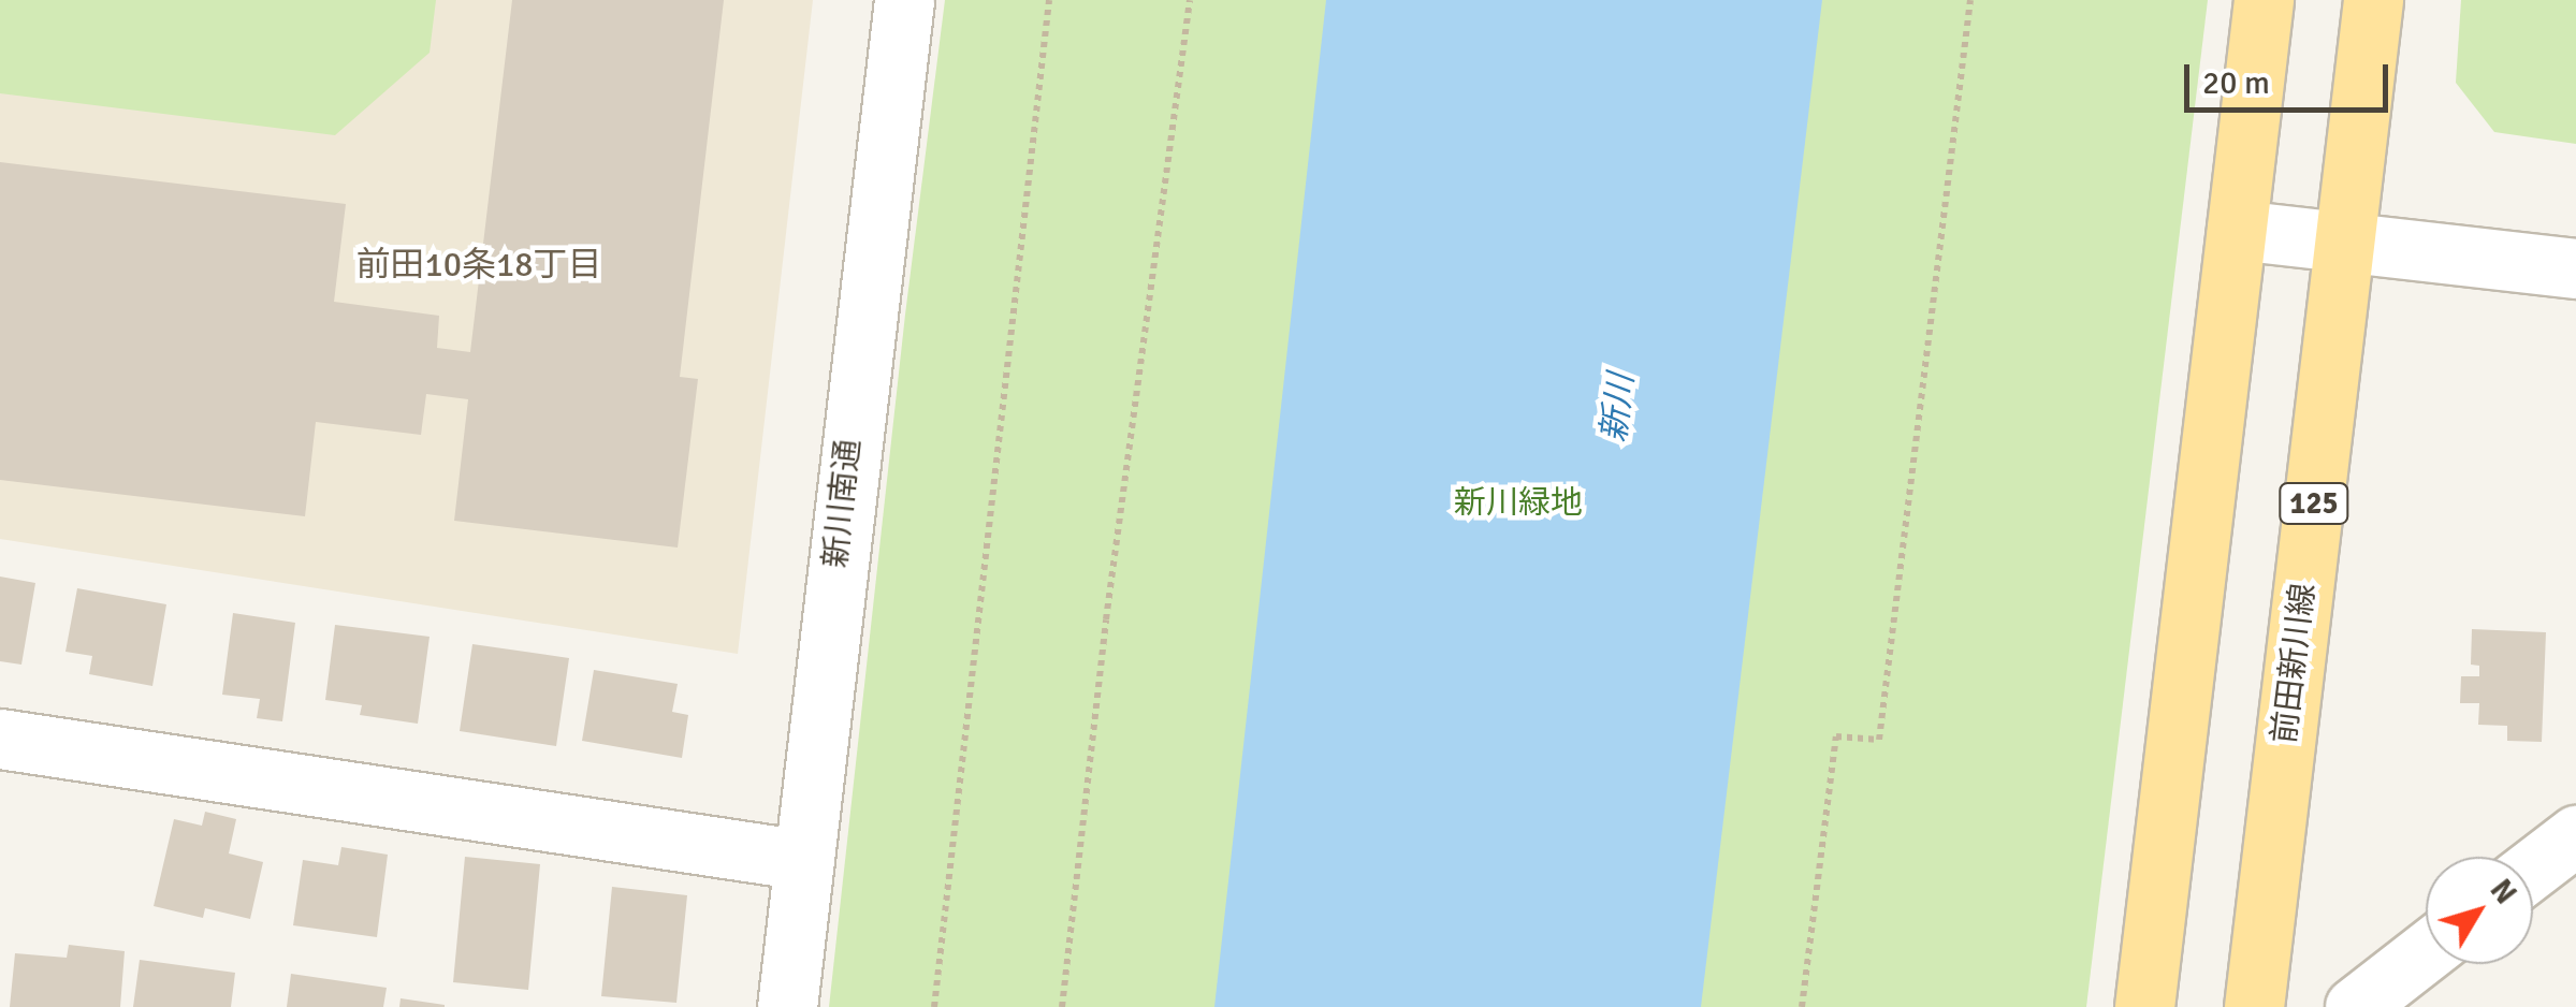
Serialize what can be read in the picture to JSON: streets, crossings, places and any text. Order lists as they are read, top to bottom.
{
  "streets": {
    "main road": ["125", "前田新川線"],
    "street": ["新川南通"]
  },
  "districts": ["前田10条18丁目"],
  "water": ["新川"],
  "parks": ["新川緑地"],
  "scale_bar": "20 m",
  "north": "top right"
}
